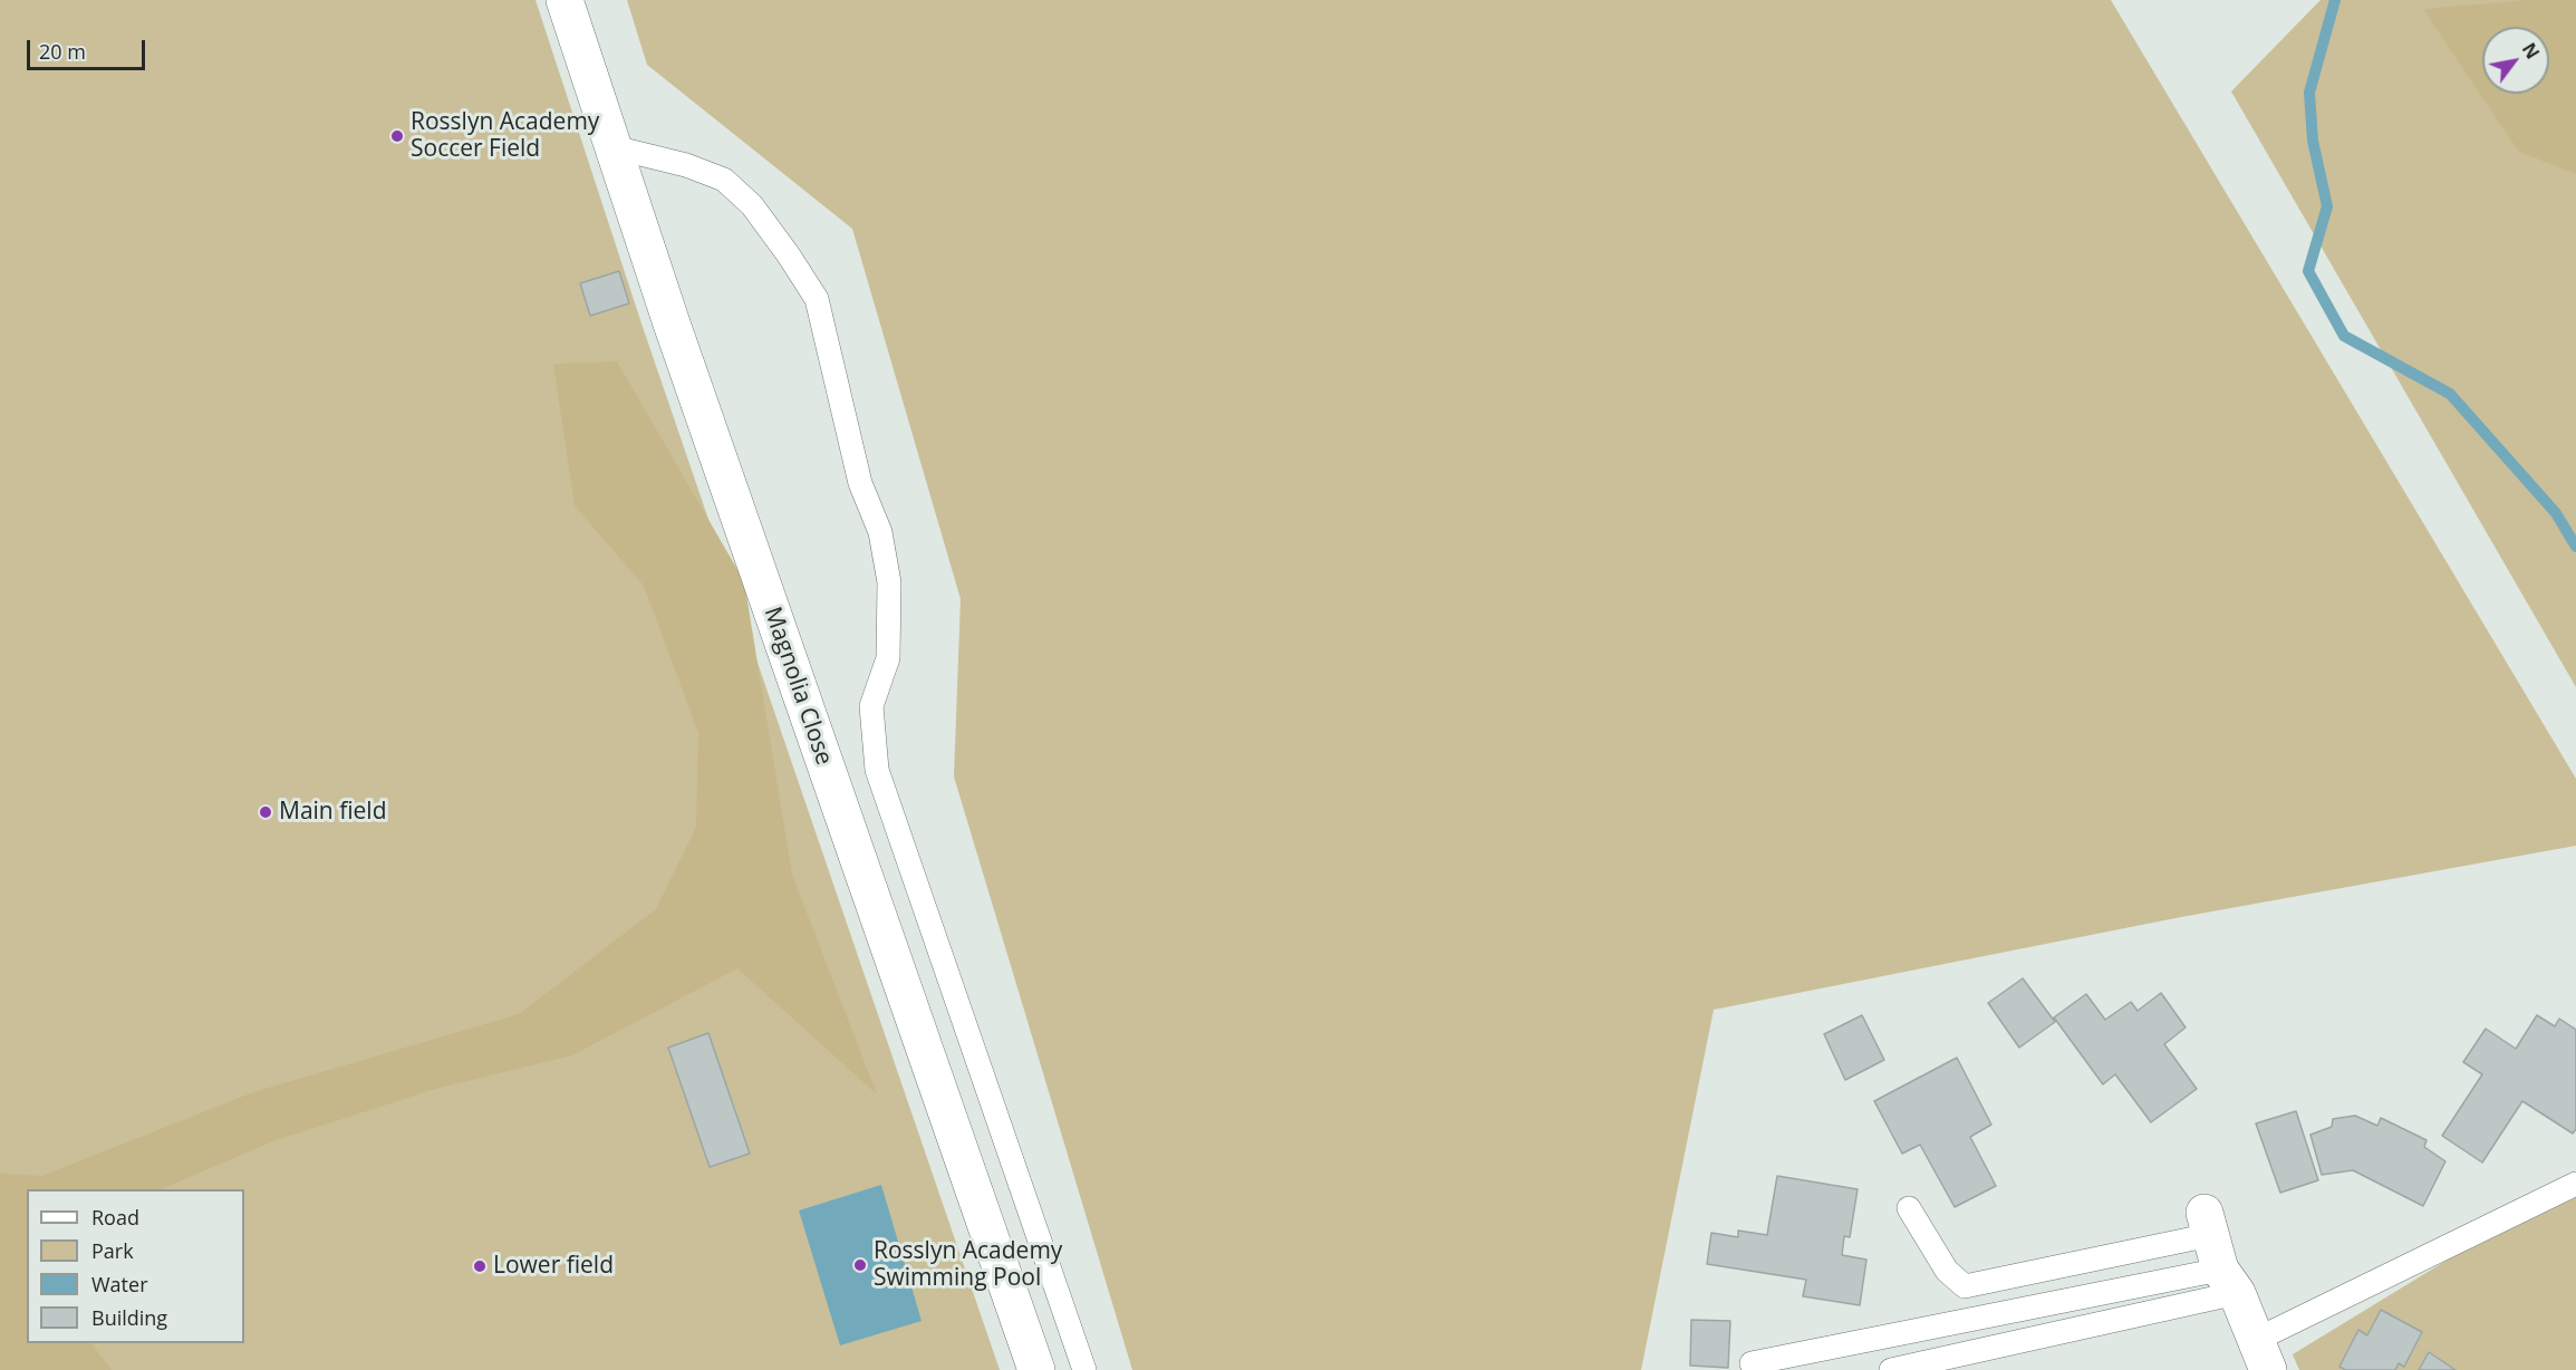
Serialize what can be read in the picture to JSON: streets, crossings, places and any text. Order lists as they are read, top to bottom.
{
  "streets": {
    "street": ["Magnolia Close"]
  },
  "places": [
    "Rosslyn Academy Soccer Field",
    "Main field",
    "Rosslyn Academy Swimming Pool",
    "Lower field"
  ],
  "legend": [
    "Road",
    "Park",
    "Water",
    "Building"
  ],
  "scale_bar": "20 m",
  "north": "top right"
}
